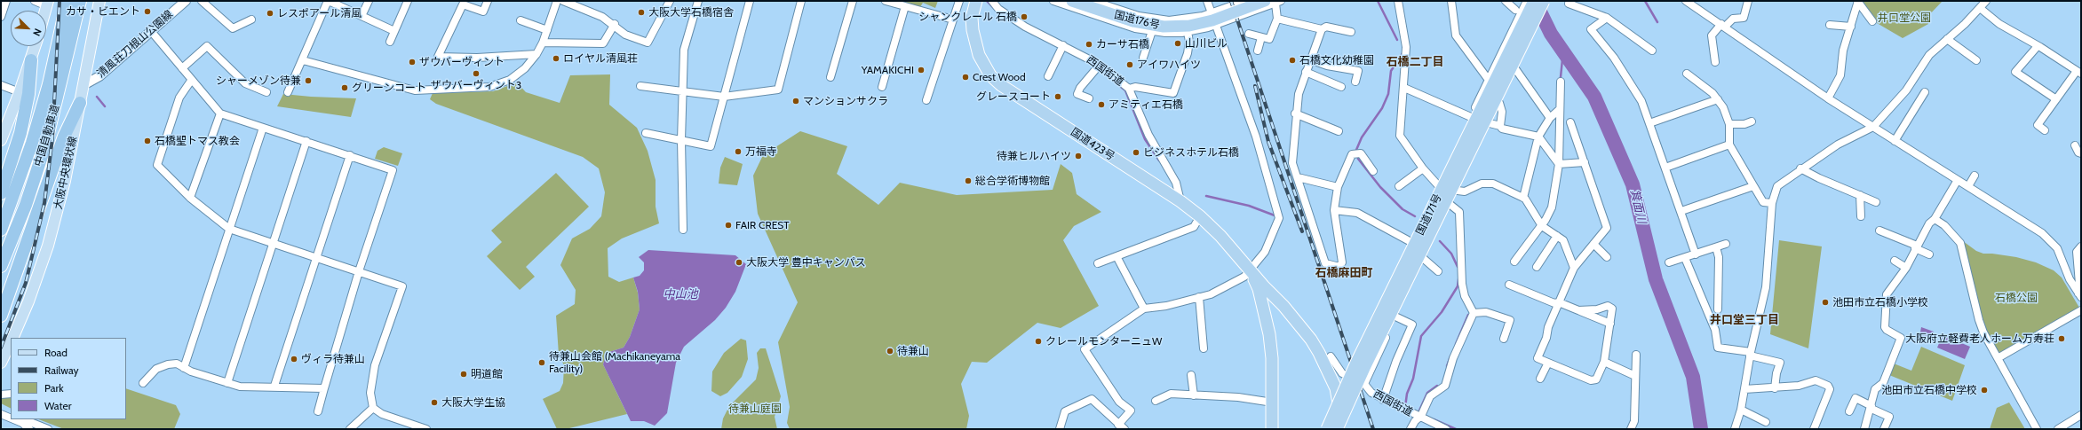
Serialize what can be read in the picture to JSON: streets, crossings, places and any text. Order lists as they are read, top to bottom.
{
  "streets": {
    "highway": [
      "国道176号",
      "中国自動車道",
      "国道423号",
      "国道171号"
    ],
    "main road": ["大阪中央環状線"],
    "street": ["清風荘刀根山公園線", "西国街道"]
  },
  "crossings": [
    ["清風荘刀根山公園線", "大阪中央環状線"],
    ["西国街道", "国道423号"]
  ],
  "districts": ["石橋二丁目", "石橋麻田町", "井口堂三丁目"],
  "water": ["箕面川", "中山池"],
  "parks": ["井口堂公園", "石橋公園", "待兼山庭園"],
  "places": [
    "カサ・ビエント",
    "大阪大学石橋宿舎",
    "レスポアール清風",
    "シャンクレール 石橋",
    "山川ビル",
    "カーサ石橋",
    "ロイヤル清風荘",
    "石橋文化幼稚園",
    "ザウバーヴィント",
    "アイワハイツ",
    "YAMAKICHI",
    "ザウバーヴィント3",
    "Crest Wood",
    "シャーメゾン待兼",
    "グリーンコート",
    "グレースコート",
    "マンションサクラ",
    "アミティエ石橋",
    "石橋聖トマス教会",
    "万福寺",
    "ビジネスホテル石橋",
    "待兼ヒルハイツ",
    "総合学術博物館",
    "FAIR CREST",
    "大阪大学 豊中キャンパス",
    "池田市立石橋小学校",
    "大阪府立軽費老人ホーム万寿荘",
    "クレールモンターニュW",
    "待兼山",
    "ヴィラ待兼山",
    "待兼山会館 (Machikaneyama Facility)",
    "明道館",
    "池田市立石橋中学校",
    "大阪大学生協"
  ],
  "legend": [
    "Road",
    "Railway",
    "Park",
    "Water"
  ],
  "north": "bottom right"
}
